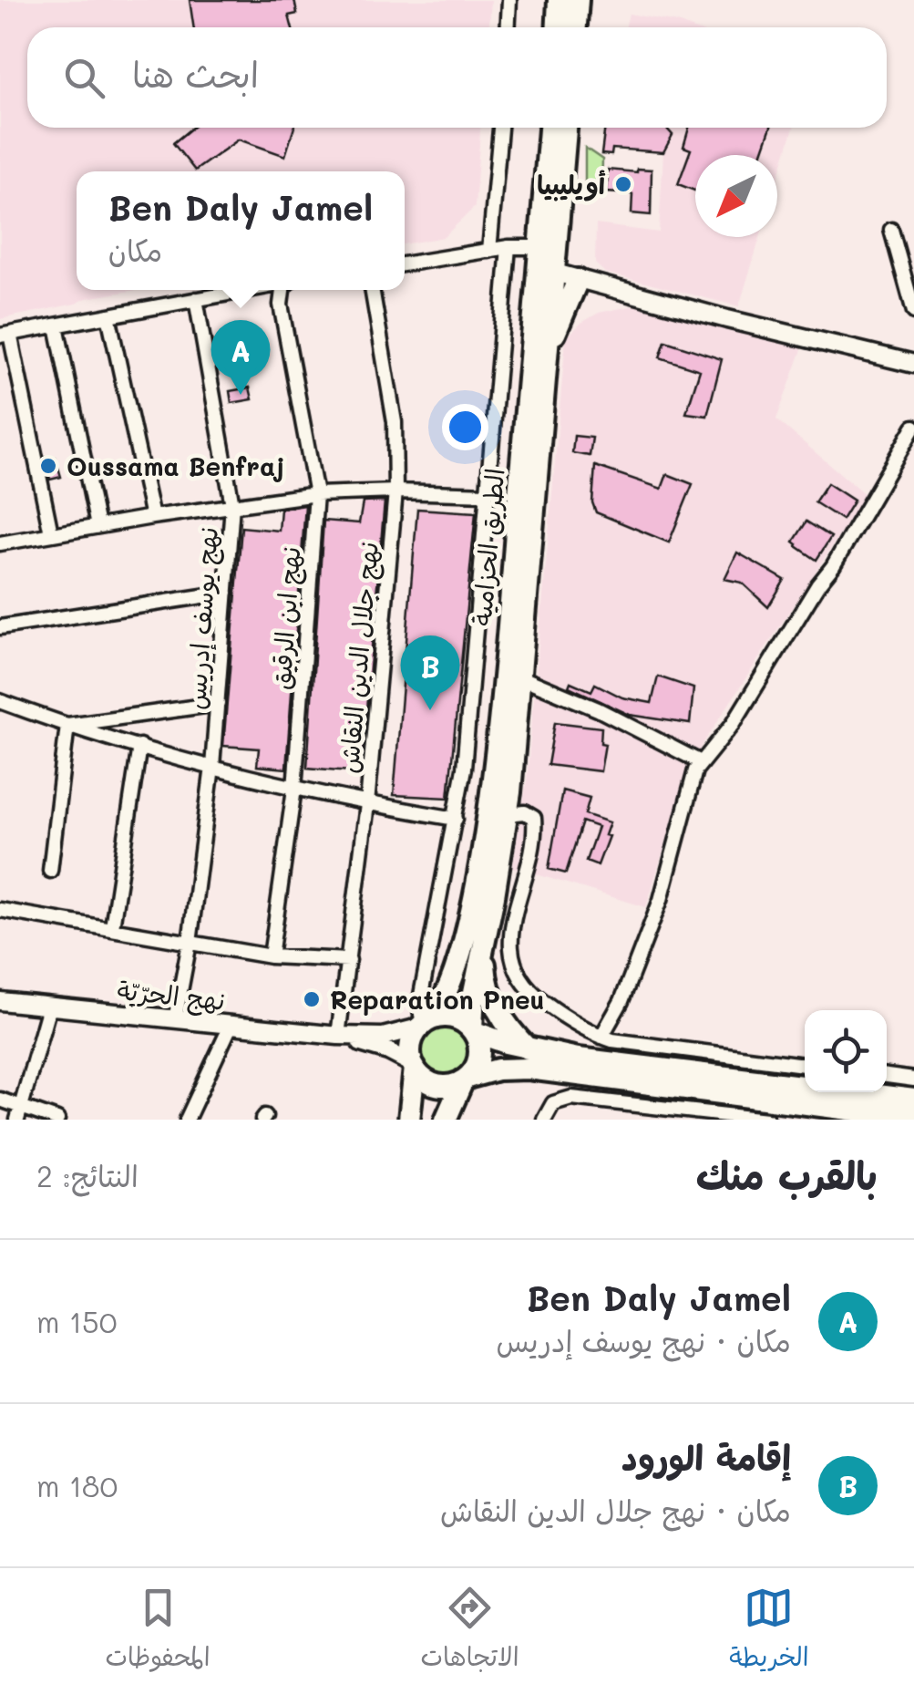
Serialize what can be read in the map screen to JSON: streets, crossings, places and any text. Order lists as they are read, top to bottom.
{
  "streets": {
    "highway": ["الطريق الحزامية"],
    "main road": ["نهج الحرّيّة"],
    "street": ["نهج يوسف إدريس", "نهج ابن الرقيق", "نهج جلال الدين النقاش"]
  },
  "crossings": [
    ["نهج يوسف إدريس", "نهج الحرّيّة"],
    ["نهج جلال الدين النقاش", "نهج الحرّيّة"]
  ],
  "places": ["أويليبيا", "Oussama Benfraj", "Reparation Pneu"],
  "north": "bottom left",
  "page": {
    "search": "ابحث هنا",
    "popup": ["Ben Daly Jamel", "مكان"],
    "pins": ["A", "B"],
    "heading": ["بالقرب منك", "النتائج: 2"],
    "list": [
      {
        "mark": "A",
        "name": "Ben Daly Jamel",
        "note": "مكان · نهج يوسف إدريس",
        "value": "150 m"
      },
      {
        "mark": "B",
        "name": "إقامة الورود",
        "note": "مكان · نهج جلال الدين النقاش",
        "value": "180 m"
      }
    ],
    "nav": ["الخريطة", "الاتجاهات", "المحفوظات"]
  }
}
